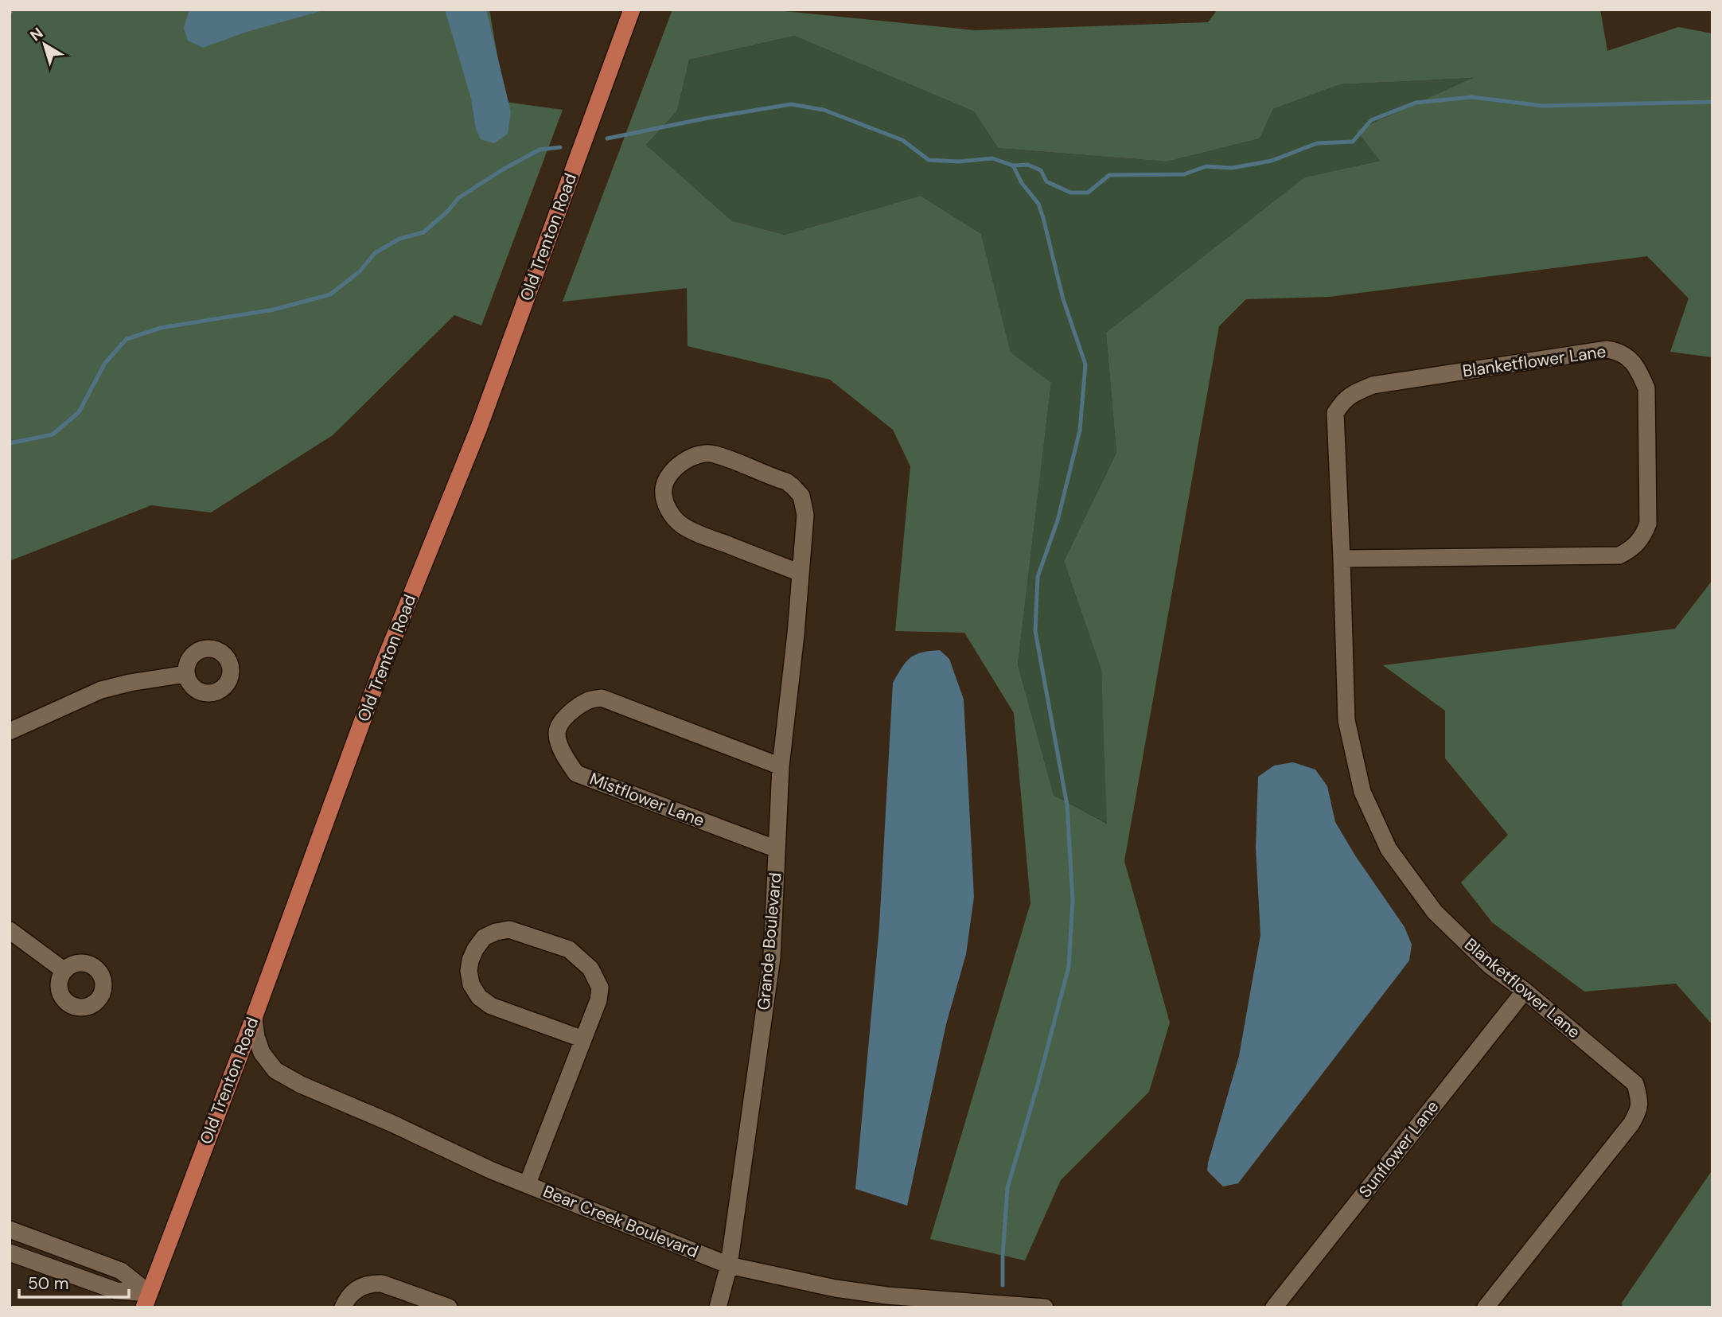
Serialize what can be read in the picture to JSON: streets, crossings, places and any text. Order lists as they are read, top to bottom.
{
  "streets": {
    "main road": ["Old Trenton Road"],
    "street": [
      "Blanketflower Lane",
      "Mistflower Lane",
      "Grande Boulevard",
      "Sunflower Lane",
      "Bear Creek Boulevard"
    ]
  },
  "crossings": [
    ["Old Trenton Road", "Bear Creek Boulevard"],
    ["Blanketflower Lane", "Sunflower Lane"],
    ["Mistflower Lane", "Grande Boulevard"],
    ["Grande Boulevard", "Bear Creek Boulevard"]
  ],
  "scale_bar": "50 m",
  "north": "top left"
}
